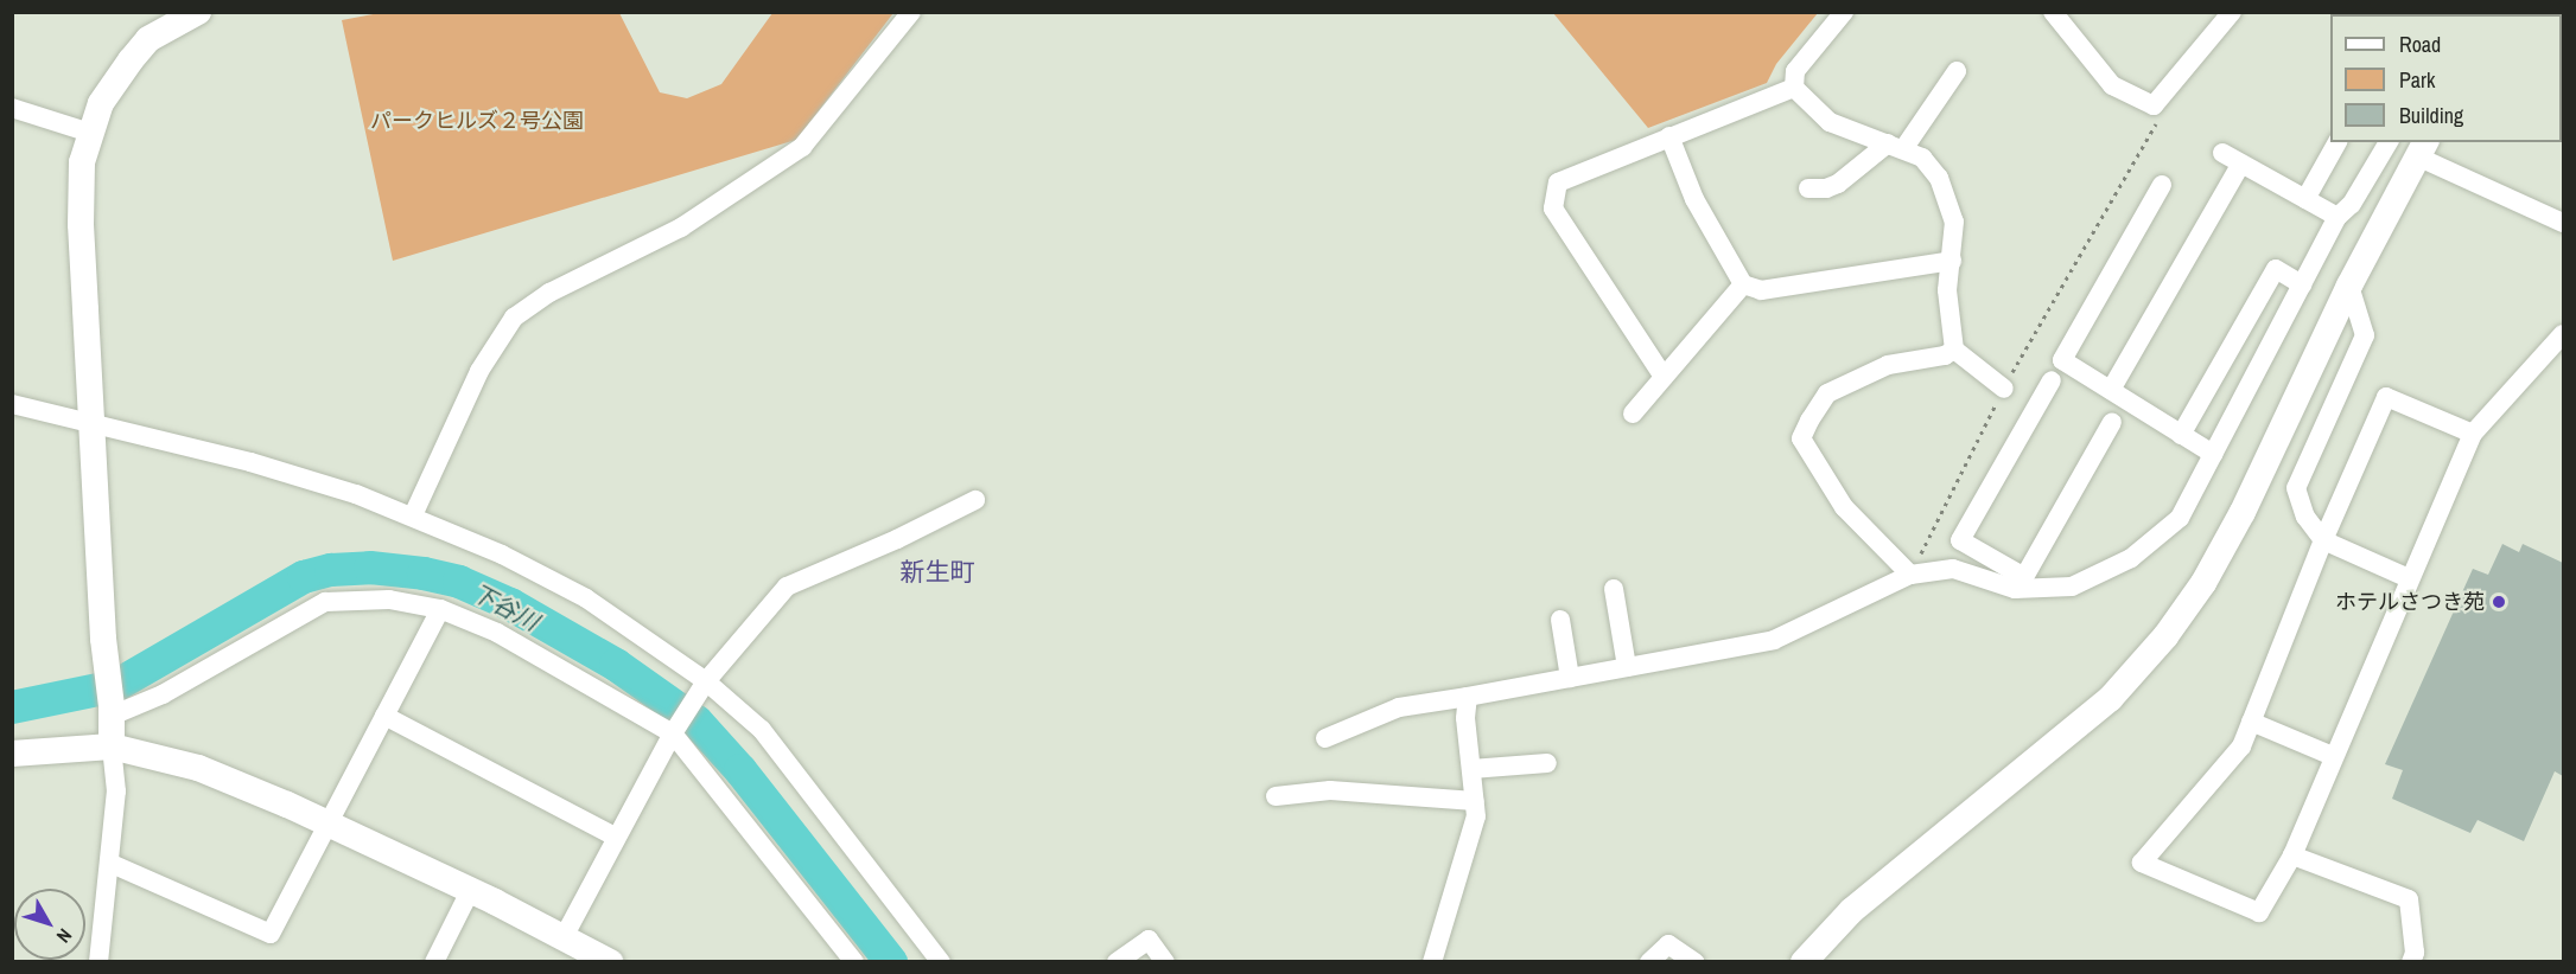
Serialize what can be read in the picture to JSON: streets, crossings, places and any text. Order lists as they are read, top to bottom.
{
  "districts": ["新生町"],
  "water": ["下谷川"],
  "parks": ["パークヒルズ２号公園"],
  "places": ["ホテルさつき苑"],
  "legend": ["Road", "Park", "Building"],
  "north": "bottom right"
}
